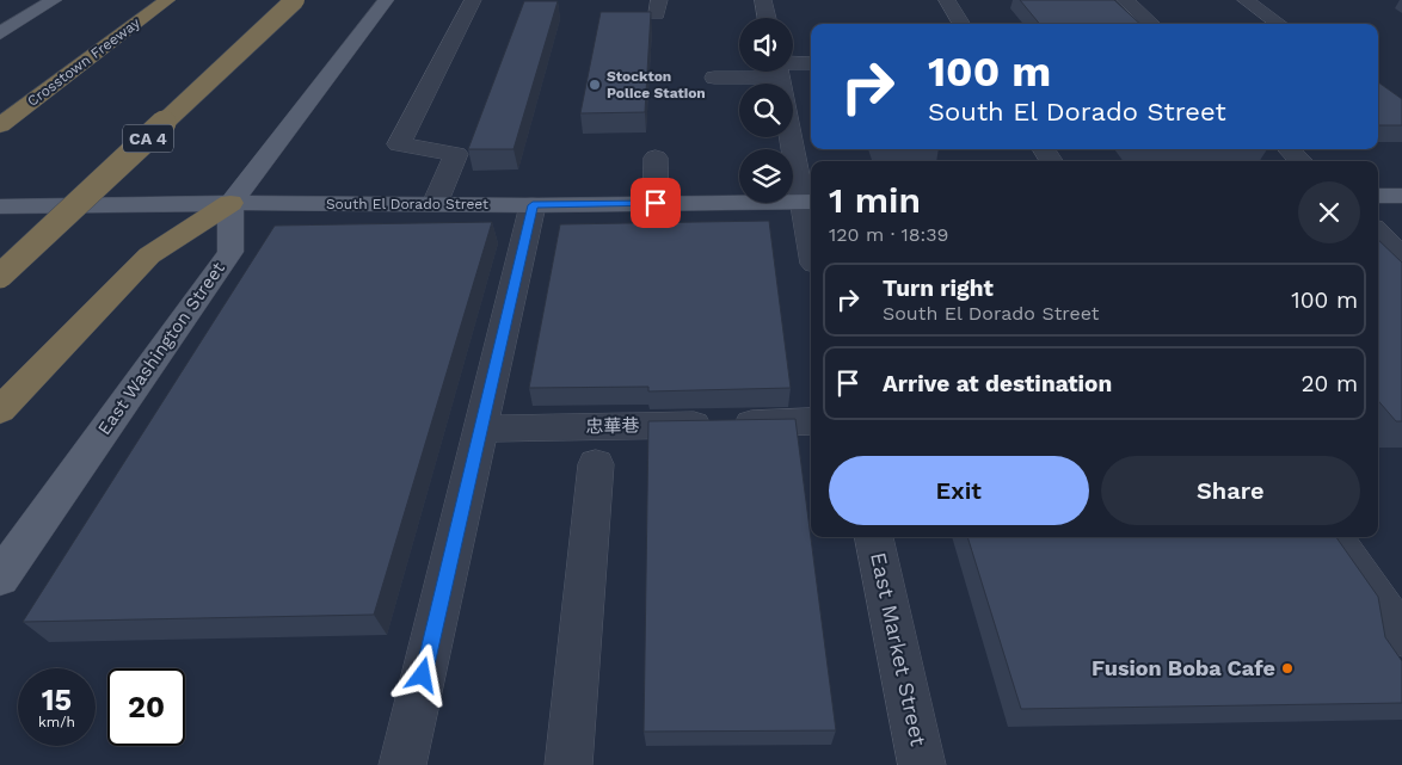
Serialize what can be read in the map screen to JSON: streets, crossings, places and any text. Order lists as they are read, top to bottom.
{
  "streets": {
    "highway": ["Crosstown Freeway", "CA 4"],
    "main road": ["South El Dorado Street", "East Washington Street"],
    "street": ["忠華巷", "East Market Street"]
  },
  "crossings": [
    ["South El Dorado Street", "East Washington Street"]
  ],
  "places": ["Stockton Police Station", "Fusion Boba Cafe"],
  "page": {
    "turn": ["100 m", "South El Dorado Street"],
    "heading": ["1 min", "120 m · 18:39"],
    "list": [
      {
        "name": "Turn right",
        "note": "South El Dorado Street",
        "value": "100 m"
      },
      {
        "name": "Arrive at destination",
        "value": "20 m"
      }
    ],
    "buttons": ["Exit", "Share"],
    "speed": "15 km/h",
    "limit": "20"
  }
}
